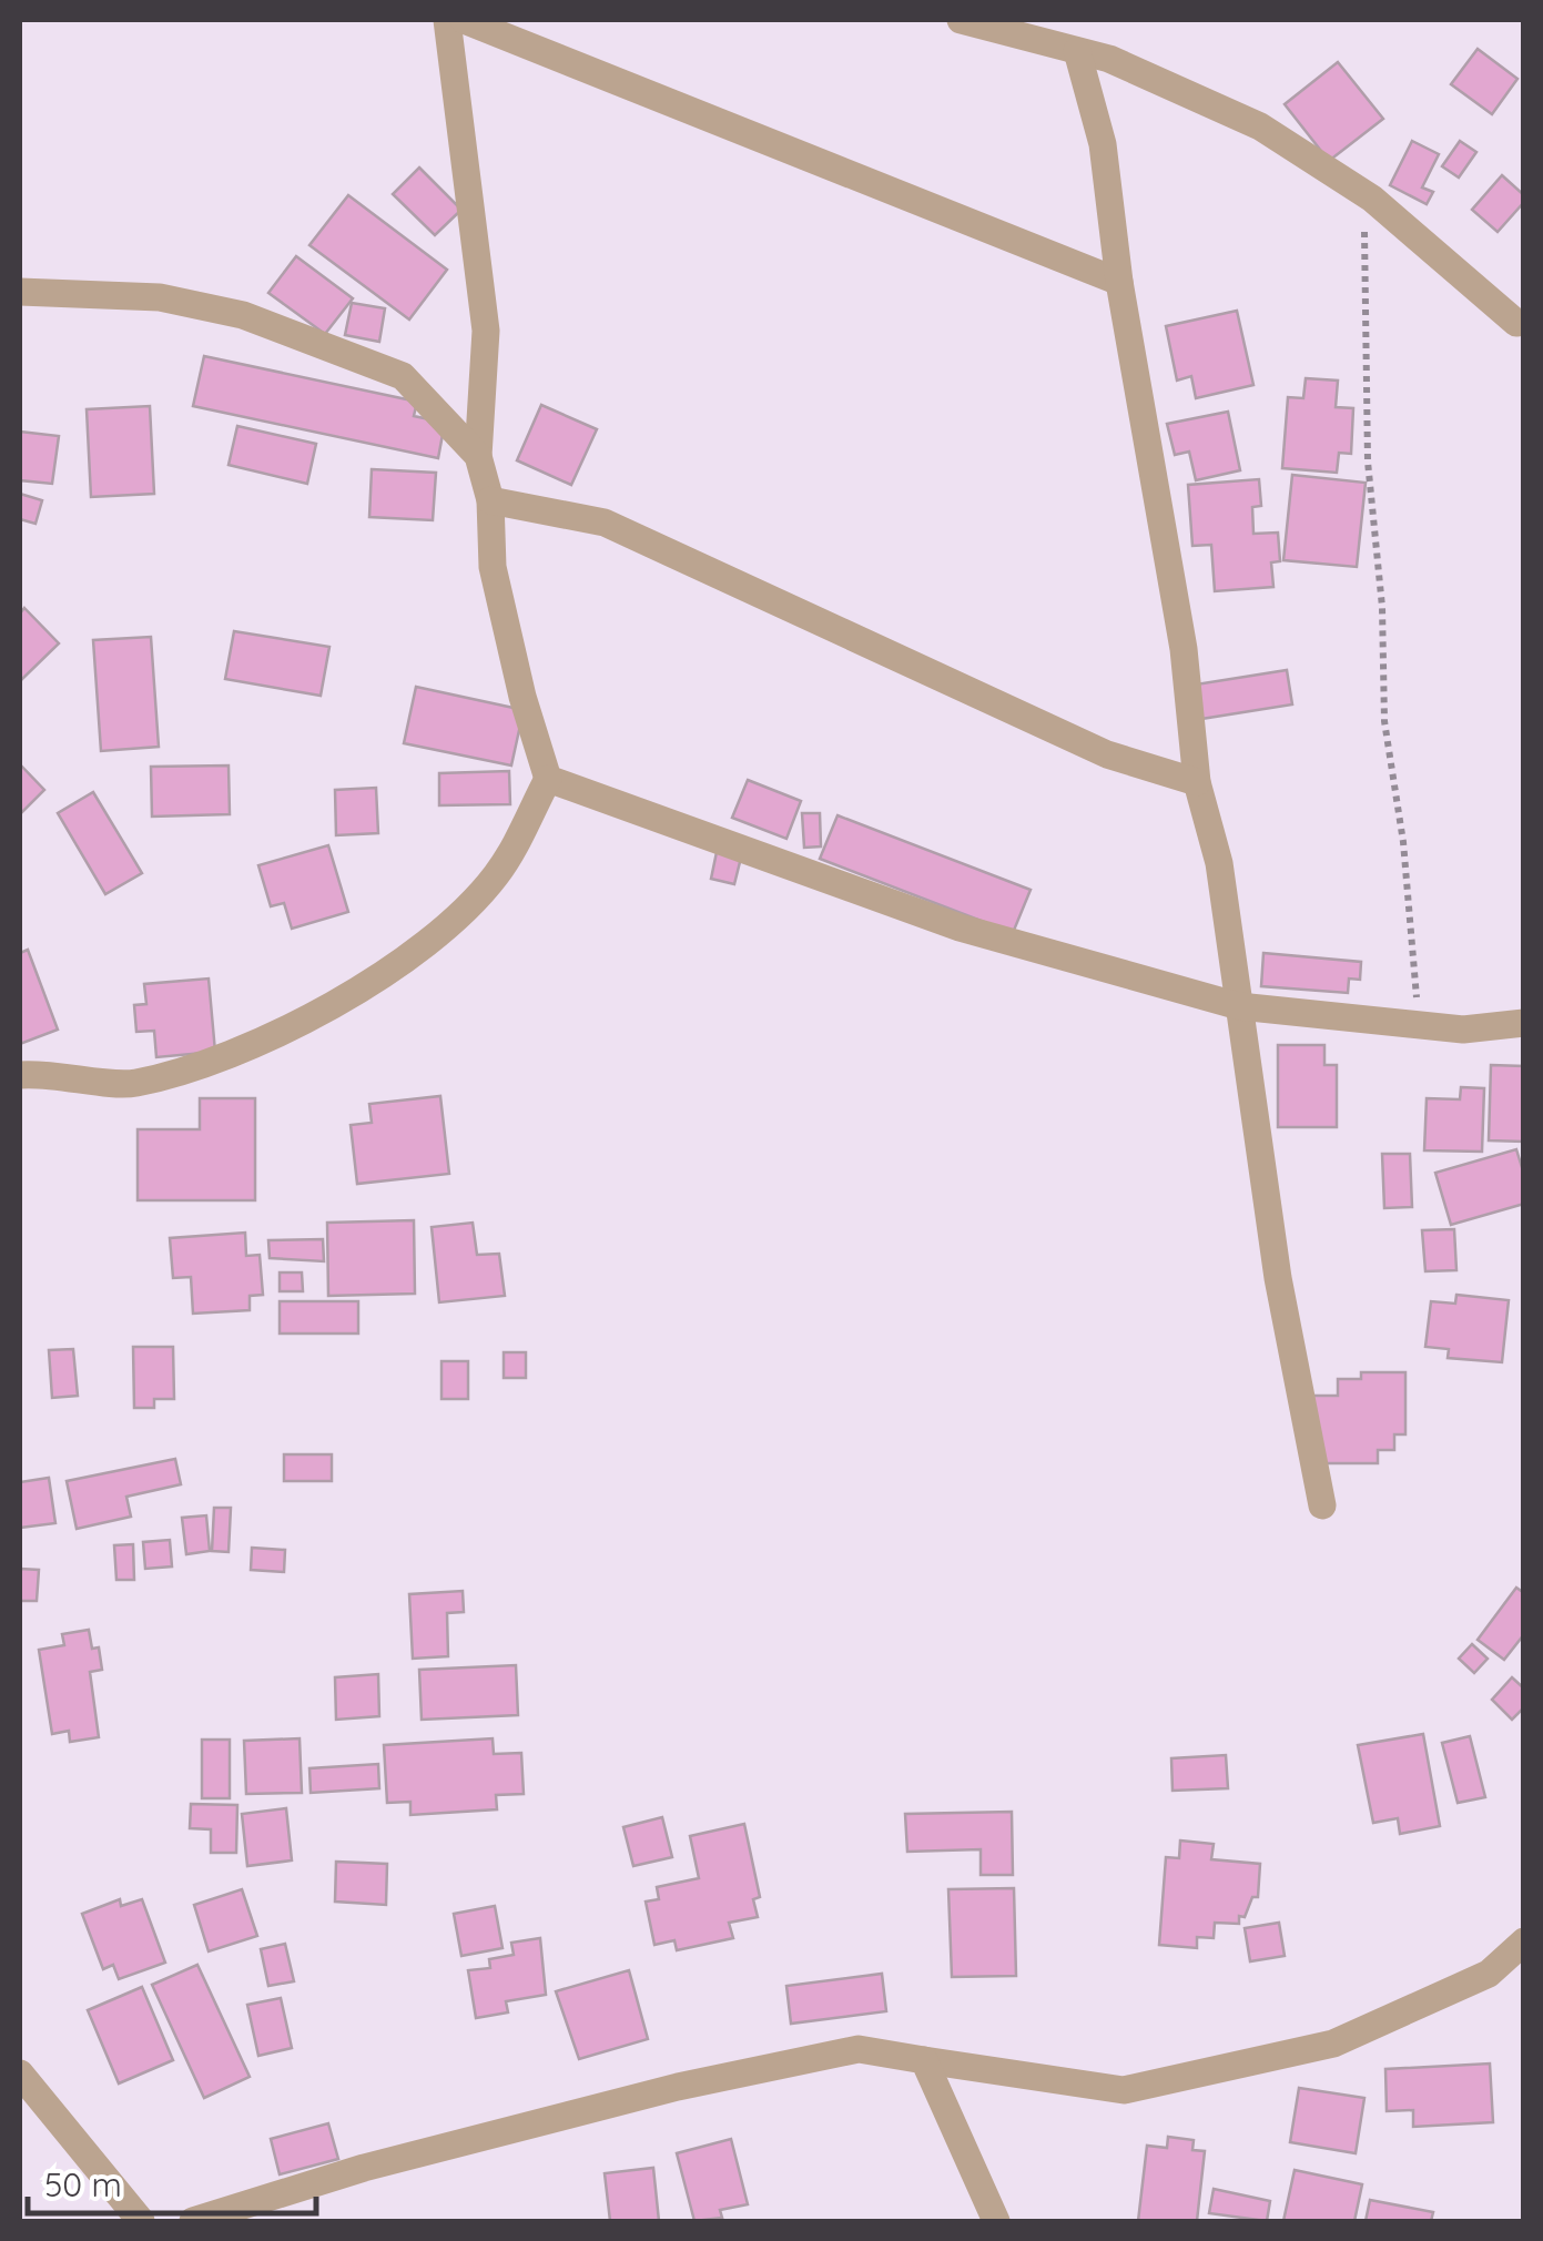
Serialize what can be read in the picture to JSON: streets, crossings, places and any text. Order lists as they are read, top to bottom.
{
  "scale_bar": "50 m"
}
